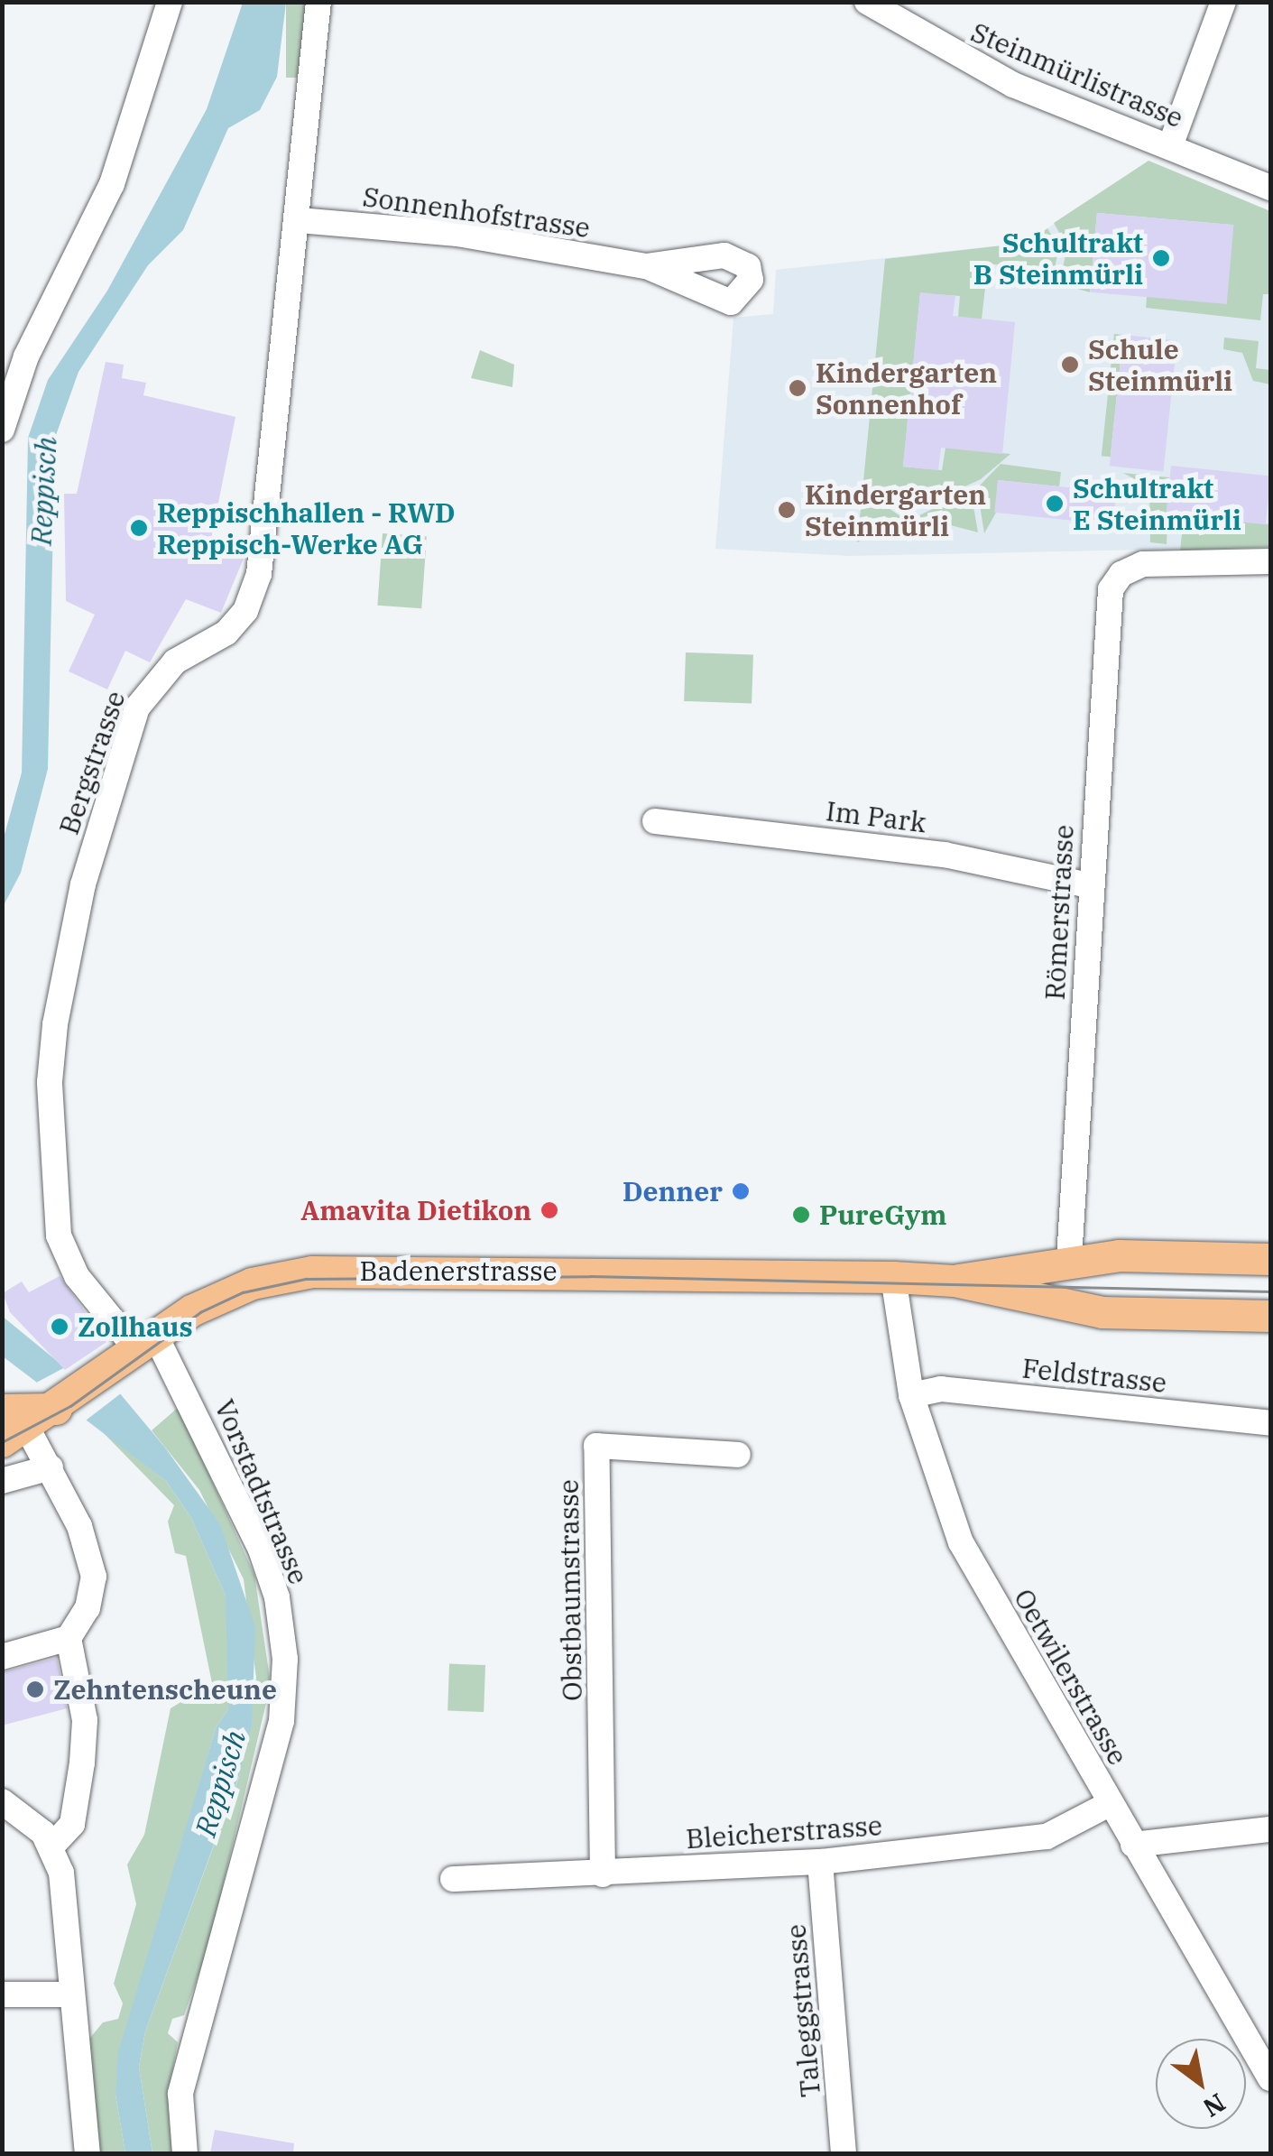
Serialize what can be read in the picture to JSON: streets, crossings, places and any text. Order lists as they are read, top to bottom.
{
  "streets": {
    "main road": ["Badenerstrasse"],
    "street": [
      "Steinmürlistrasse",
      "Sonnenhofstrasse",
      "Bergstrasse",
      "Im Park",
      "Römerstrasse",
      "Feldstrasse",
      "Vorstadtstrasse",
      "Obstbaumstrasse",
      "Oetwilerstrasse",
      "Bleicherstrasse",
      "Taleggstrasse"
    ]
  },
  "crossings": [
    ["Sonnenhofstrasse", "Bergstrasse"],
    ["Bergstrasse", "Badenerstrasse"],
    ["Bergstrasse", "Vorstadtstrasse"],
    ["Im Park", "Römerstrasse"],
    ["Römerstrasse", "Badenerstrasse"],
    ["Badenerstrasse", "Vorstadtstrasse"],
    ["Badenerstrasse", "Oetwilerstrasse"],
    ["Feldstrasse", "Oetwilerstrasse"],
    ["Obstbaumstrasse", "Bleicherstrasse"],
    ["Oetwilerstrasse", "Bleicherstrasse"],
    ["Bleicherstrasse", "Taleggstrasse"]
  ],
  "water": ["Reppisch"],
  "places": [
    "Schultrakt B Steinmürli",
    "Schule Steinmürli",
    "Kindergarten Sonnenhof",
    "Schultrakt E Steinmürli",
    "Kindergarten Steinmürli",
    "Reppischhallen - RWD Reppisch-Werke AG",
    "Denner",
    "Amavita Dietikon",
    "PureGym",
    "Zollhaus",
    "Zehntenscheune"
  ],
  "north": "bottom right"
}
